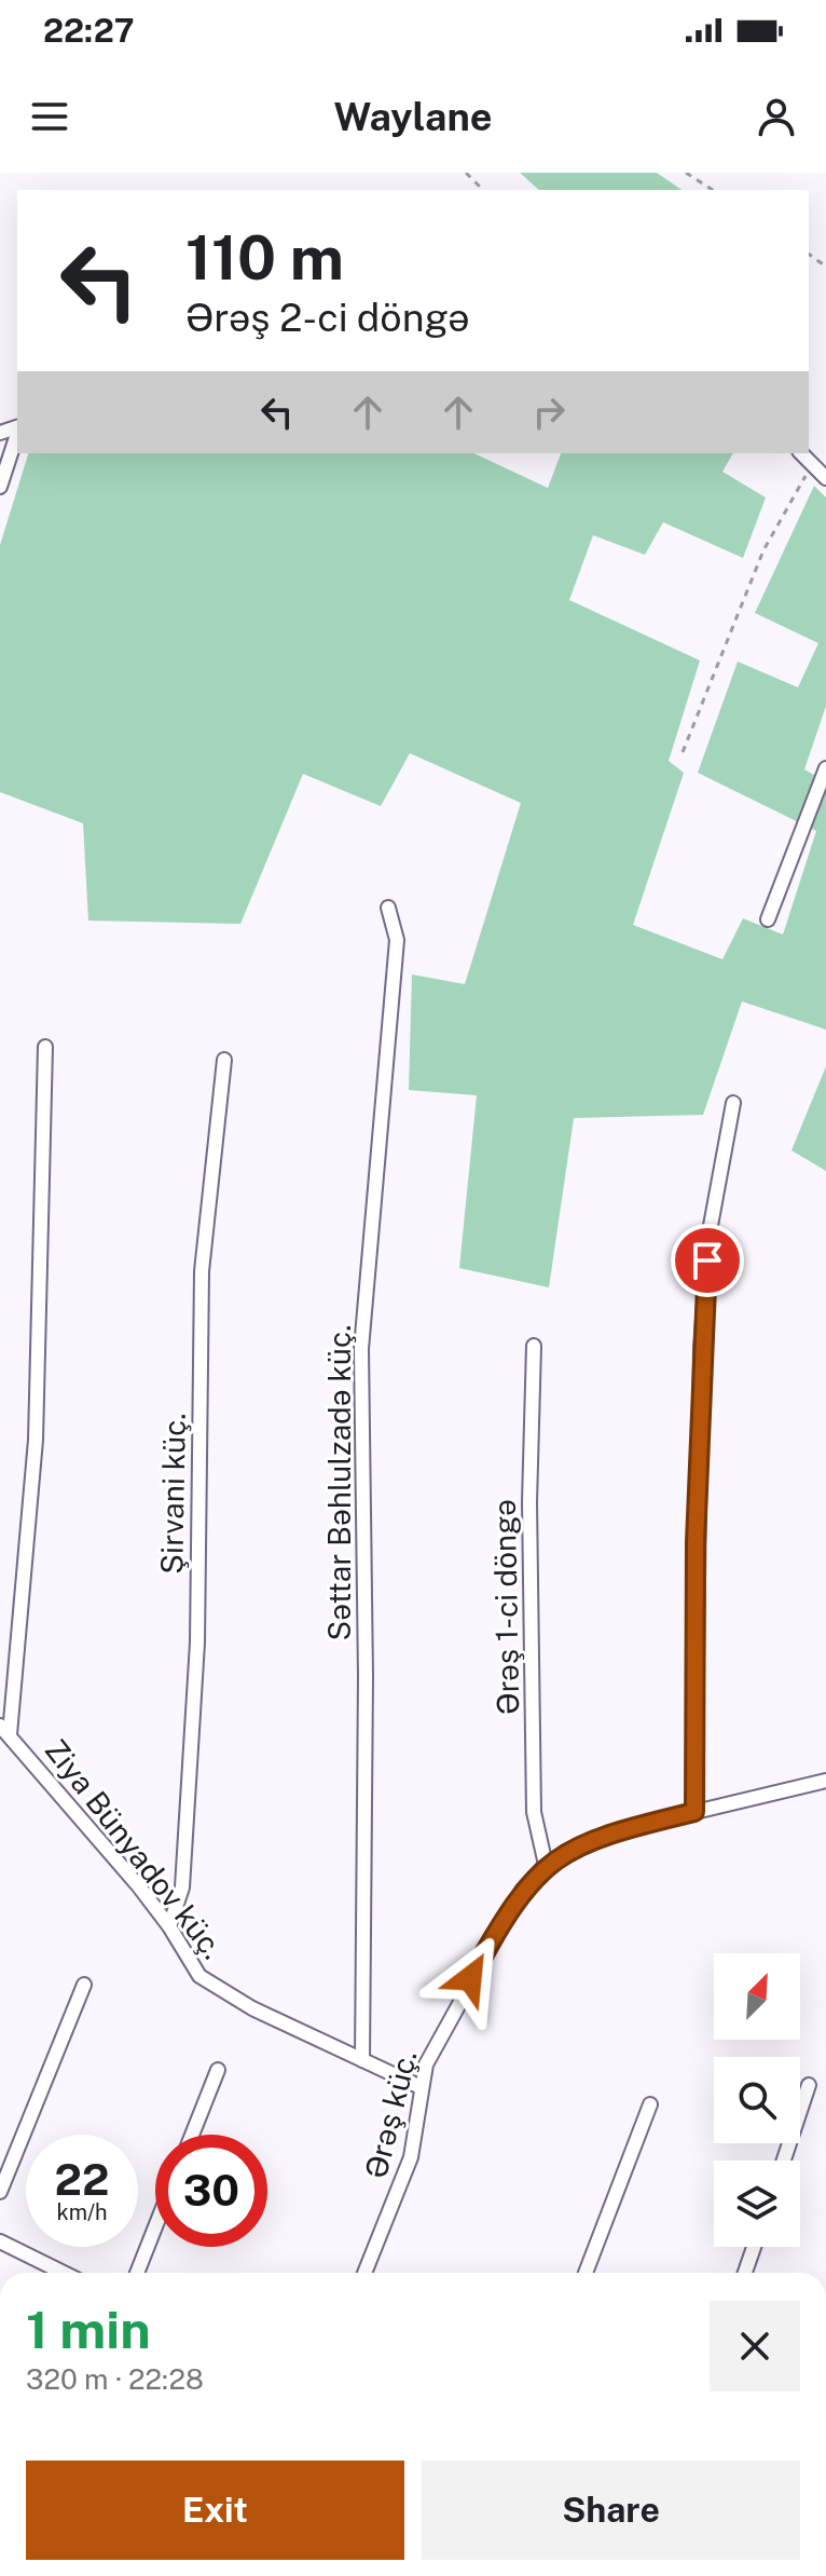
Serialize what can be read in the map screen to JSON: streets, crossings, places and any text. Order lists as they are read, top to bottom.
{
  "streets": {
    "street": [
      "Səttar Bəhlulzadə küç.",
      "Şirvani küç.",
      "Ərəş 1-ci döngə",
      "Ziya Bünyadov küç.",
      "Ərəş küç."
    ]
  },
  "crossings": [
    ["Səttar Bəhlulzadə küç.", "Ziya Bünyadov küç."],
    ["Şirvani küç.", "Ziya Bünyadov küç."],
    ["Ərəş 1-ci döngə", "Ərəş küç."],
    ["Ziya Bünyadov küç.", "Ərəş küç."]
  ],
  "north": "top right",
  "page": {
    "status": "22:27",
    "header": "Waylane",
    "turn": ["110 m", "Ərəş 2-ci döngə"],
    "speed": "22 km/h",
    "limit": "30",
    "heading": ["1 min", "320 m · 22:28"],
    "buttons": ["Exit", "Share"]
  }
}
